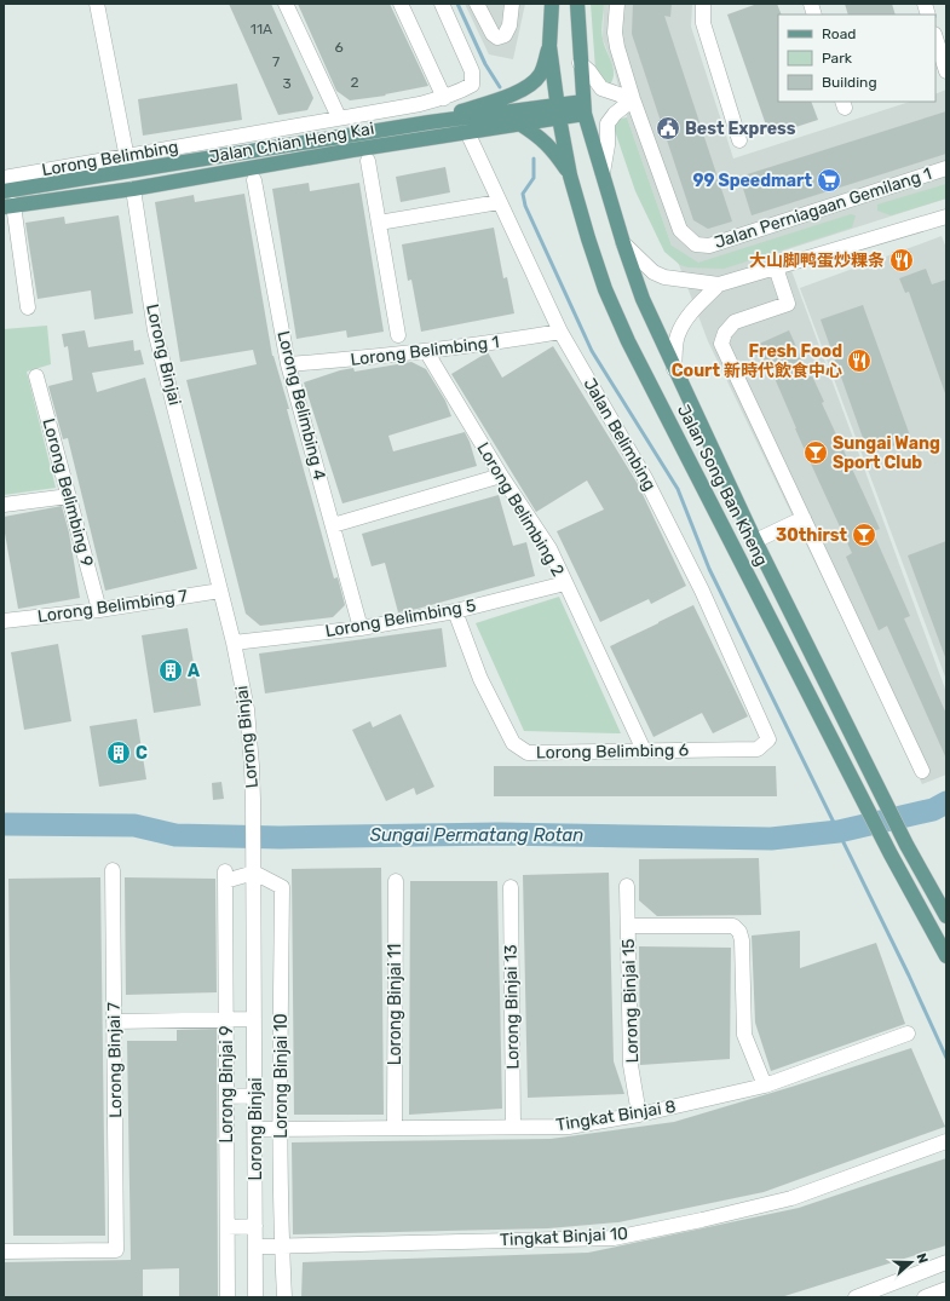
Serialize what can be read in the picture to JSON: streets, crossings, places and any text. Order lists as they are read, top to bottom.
{
  "streets": {
    "main road": ["Jalan Chian Heng Kai", "Jalan Song Ban Kheng"],
    "street": [
      "Lorong Belimbing",
      "Jalan Perniagaan Gemilang 1",
      "Lorong Belimbing 1",
      "Lorong Binjai",
      "Lorong Belimbing 4",
      "Jalan Belimbing",
      "Lorong Belimbing 9",
      "Lorong Belimbing 2",
      "Lorong Belimbing 7",
      "Lorong Belimbing 5",
      "Lorong Belimbing 6",
      "Lorong Binjai 15",
      "Lorong Binjai 11",
      "Lorong Binjai 13",
      "Lorong Binjai 7",
      "Lorong Binjai 10",
      "Lorong Binjai 9",
      "Tingkat Binjai 8",
      "Tingkat Binjai 10"
    ]
  },
  "crossings": [
    ["Jalan Chian Heng Kai", "Lorong Binjai"],
    ["Jalan Chian Heng Kai", "Jalan Belimbing"],
    ["Jalan Chian Heng Kai", "Jalan Song Ban Kheng"],
    ["Lorong Belimbing 1", "Lorong Belimbing 4"],
    ["Lorong Belimbing 1", "Jalan Belimbing"],
    ["Lorong Belimbing 1", "Lorong Belimbing 2"],
    ["Lorong Binjai", "Lorong Belimbing 7"],
    ["Lorong Binjai", "Lorong Belimbing 5"],
    ["Lorong Binjai", "Lorong Binjai 10"],
    ["Lorong Binjai", "Lorong Binjai 9"],
    ["Lorong Binjai", "Tingkat Binjai 8"],
    ["Lorong Binjai", "Tingkat Binjai 10"],
    ["Lorong Belimbing 4", "Lorong Belimbing 5"],
    ["Jalan Belimbing", "Lorong Belimbing 6"],
    ["Lorong Belimbing 9", "Lorong Belimbing 7"],
    ["Lorong Belimbing 2", "Lorong Belimbing 5"],
    ["Lorong Belimbing 2", "Lorong Belimbing 6"],
    ["Lorong Belimbing 5", "Lorong Belimbing 6"],
    ["Lorong Binjai 15", "Tingkat Binjai 8"],
    ["Lorong Binjai 11", "Tingkat Binjai 8"],
    ["Lorong Binjai 13", "Tingkat Binjai 8"],
    ["Lorong Binjai 10", "Lorong Binjai 9"],
    ["Lorong Binjai 10", "Tingkat Binjai 8"],
    ["Lorong Binjai 10", "Tingkat Binjai 10"]
  ],
  "water": ["Sungai Permatang Rotan"],
  "places": {
    "public building": ["Best Express"],
    "supermarket": ["99 Speedmart"],
    "restaurant": ["大山脚鸭蛋炒粿条", "Fresh Food Court 新時代飲食中心"],
    "bar": ["Sungai Wang Sport Club", "30thirst"],
    "building": ["A", "C"]
  },
  "house_numbers": [
    "11A",
    "6",
    "7",
    "2",
    "3"
  ],
  "legend": ["Road", "Park", "Building"],
  "north": "right"
}
